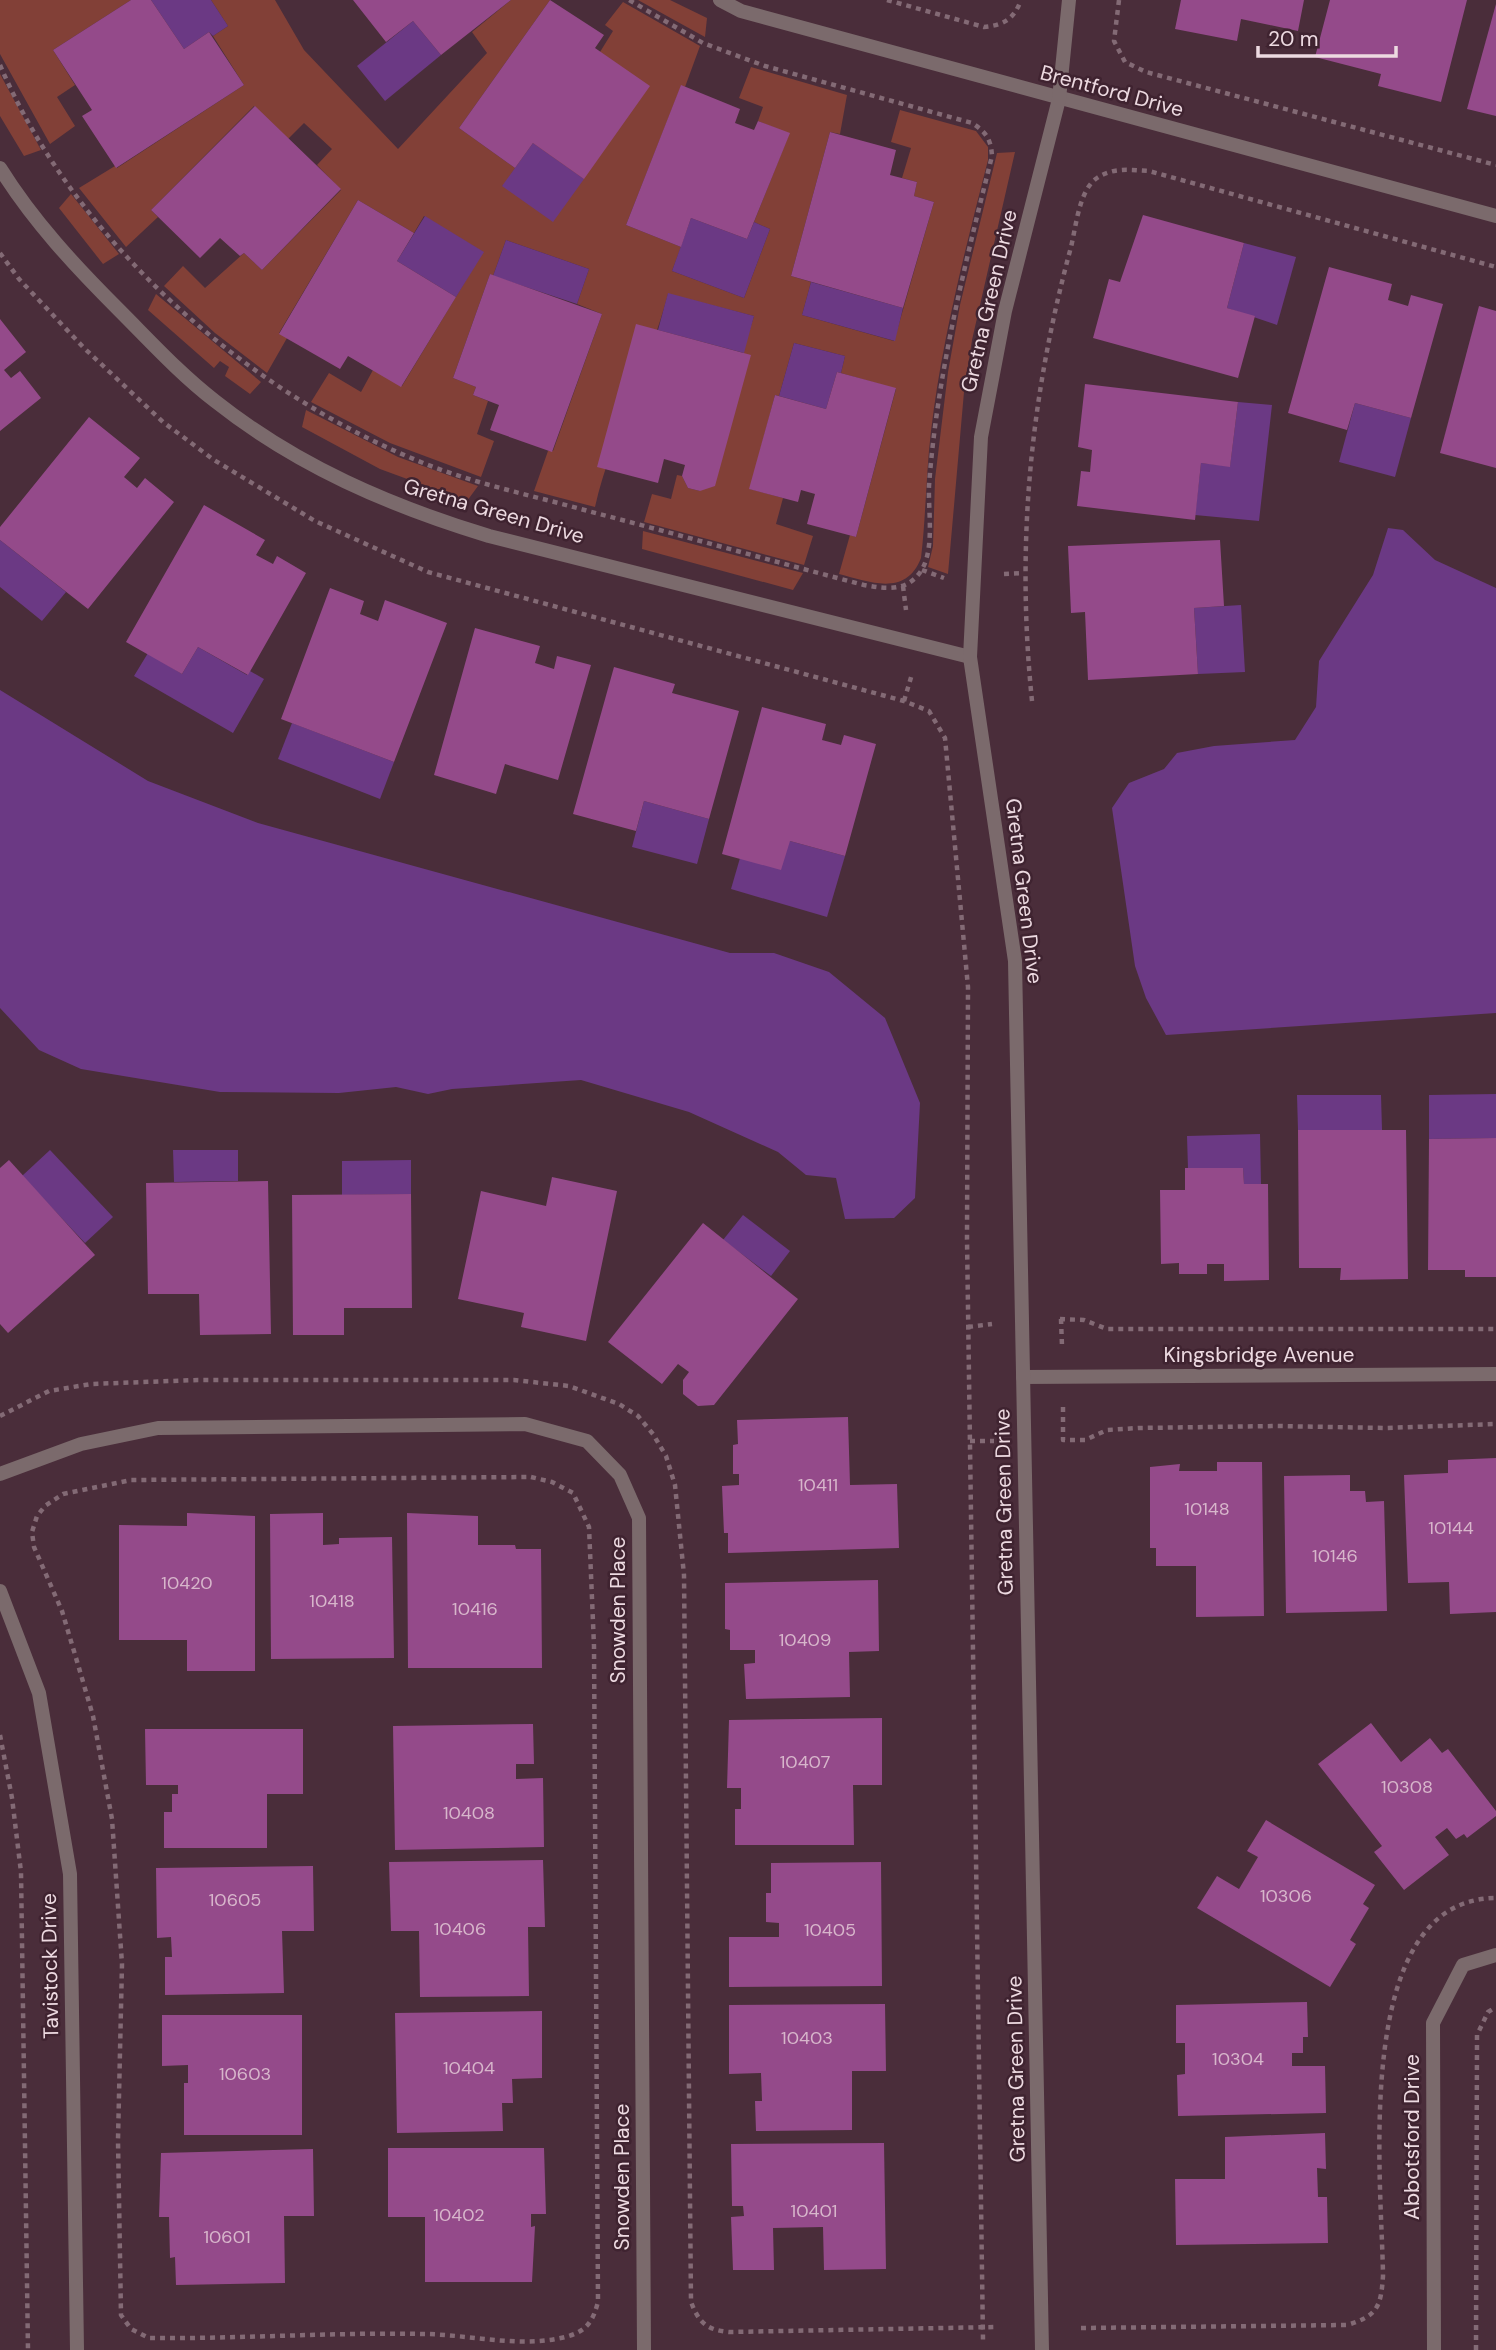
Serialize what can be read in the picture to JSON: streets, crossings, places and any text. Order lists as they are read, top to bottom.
{
  "streets": {
    "street": [
      "Brentford Drive",
      "Gretna Green Drive",
      "Kingsbridge Avenue",
      "Snowden Place",
      "Tavistock Drive",
      "Abbotsford Drive"
    ]
  },
  "crossings": [
    ["Brentford Drive", "Gretna Green Drive"],
    ["Gretna Green Drive", "Kingsbridge Avenue"]
  ],
  "house_numbers": [
    "10411",
    "10148",
    "10144",
    "10146",
    "10420",
    "10418",
    "10416",
    "10409",
    "10407",
    "10308",
    "10408",
    "10306",
    "10605",
    "10406",
    "10405",
    "10403",
    "10304",
    "10404",
    "10603",
    "10401",
    "10402",
    "10601"
  ],
  "scale_bar": "20 m"
}
